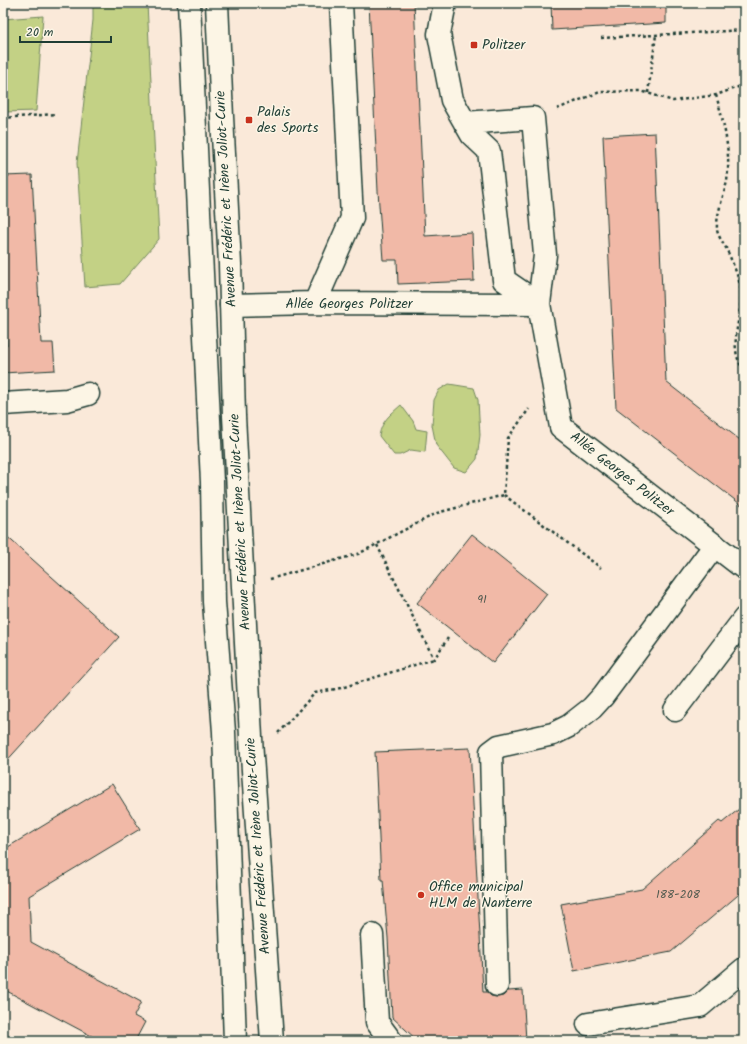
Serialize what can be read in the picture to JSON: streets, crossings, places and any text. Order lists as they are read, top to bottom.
{
  "streets": {
    "main road": ["Avenue Frédéric et Irène Joliot-Curie", "Allée Georges Politzer"]
  },
  "crossings": [
    ["Avenue Frédéric et Irène Joliot-Curie", "Allée Georges Politzer"]
  ],
  "places": {
    "transit": ["Politzer", "Palais des Sports"],
    "other": ["Office municipal HLM de Nanterre"]
  },
  "house_numbers": ["91", "188-208"],
  "scale_bar": "20 m"
}
